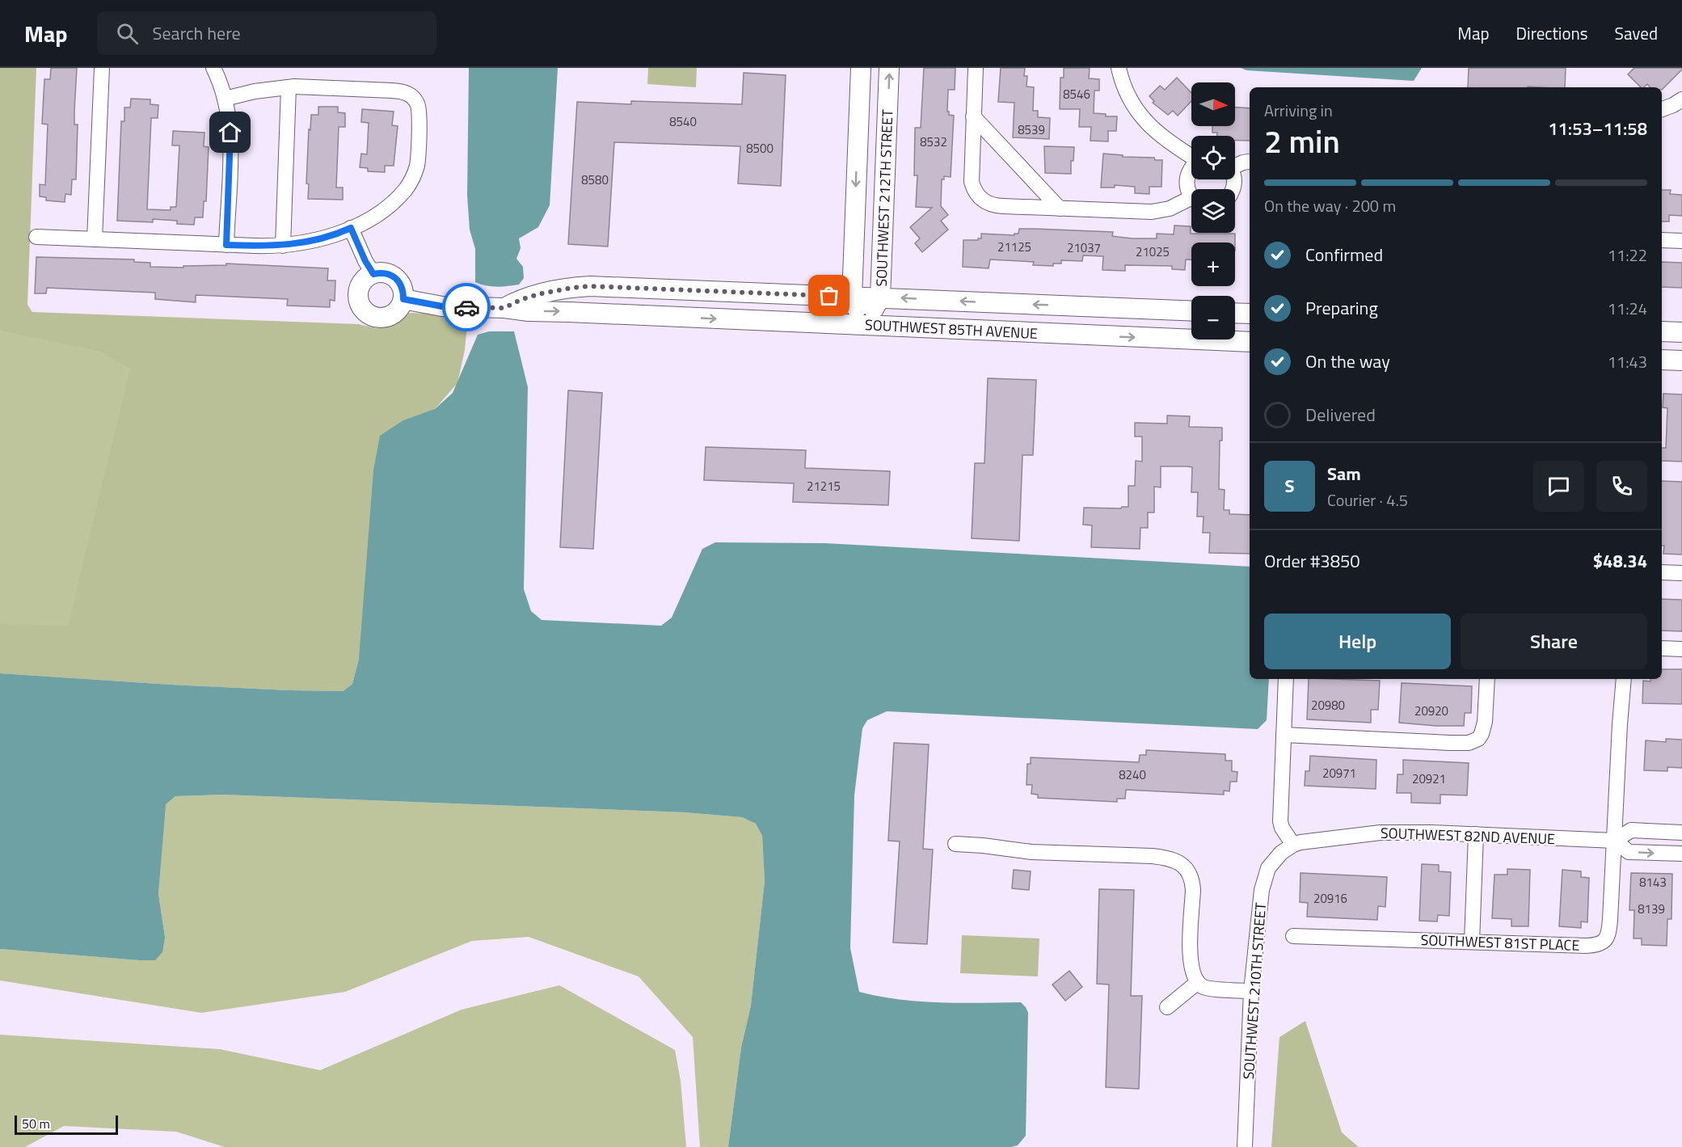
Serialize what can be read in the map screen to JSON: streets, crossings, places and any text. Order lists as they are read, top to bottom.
{
  "streets": {
    "street": [
      "SOUTHWEST 212TH STREET",
      "SOUTHWEST 85TH AVENUE",
      "SOUTHWEST 82ND AVENUE",
      "SOUTHWEST 81ST PLACE",
      "SOUTHWEST 210TH STREET"
    ]
  },
  "crossings": [
    ["SOUTHWEST 212TH STREET", "SOUTHWEST 85TH AVENUE"],
    ["SOUTHWEST 82ND AVENUE", "SOUTHWEST 81ST PLACE"],
    ["SOUTHWEST 82ND AVENUE", "SOUTHWEST 210TH STREET"]
  ],
  "house_numbers": [
    "8546",
    "8540",
    "8539",
    "8532",
    "8500",
    "8580",
    "21125",
    "21037",
    "21025",
    "21215",
    "20980",
    "20920",
    "20971",
    "8240",
    "20921",
    "8143",
    "20916",
    "8139"
  ],
  "scale_bar": "50 m",
  "north": "right",
  "page": {
    "header": "Map",
    "search": "Search here",
    "nav": ["Map", "Directions", "Saved"],
    "map_buttons": ["+", "−"],
    "heading": ["2 min", "Arriving in", "11:53–11:58"],
    "panel": [
      "Sam",
      "Courier · 4.5",
      "Order #3850",
      "$48.34"
    ],
    "bar": "On the way · 200 m",
    "list": [
      ["Confirmed", "11:22"],
      ["Preparing", "11:24"],
      ["On the way", "11:43"],
      "Delivered"
    ],
    "round": "S",
    "buttons": ["Help", "Share"],
    "scale": "50 m"
  }
}
